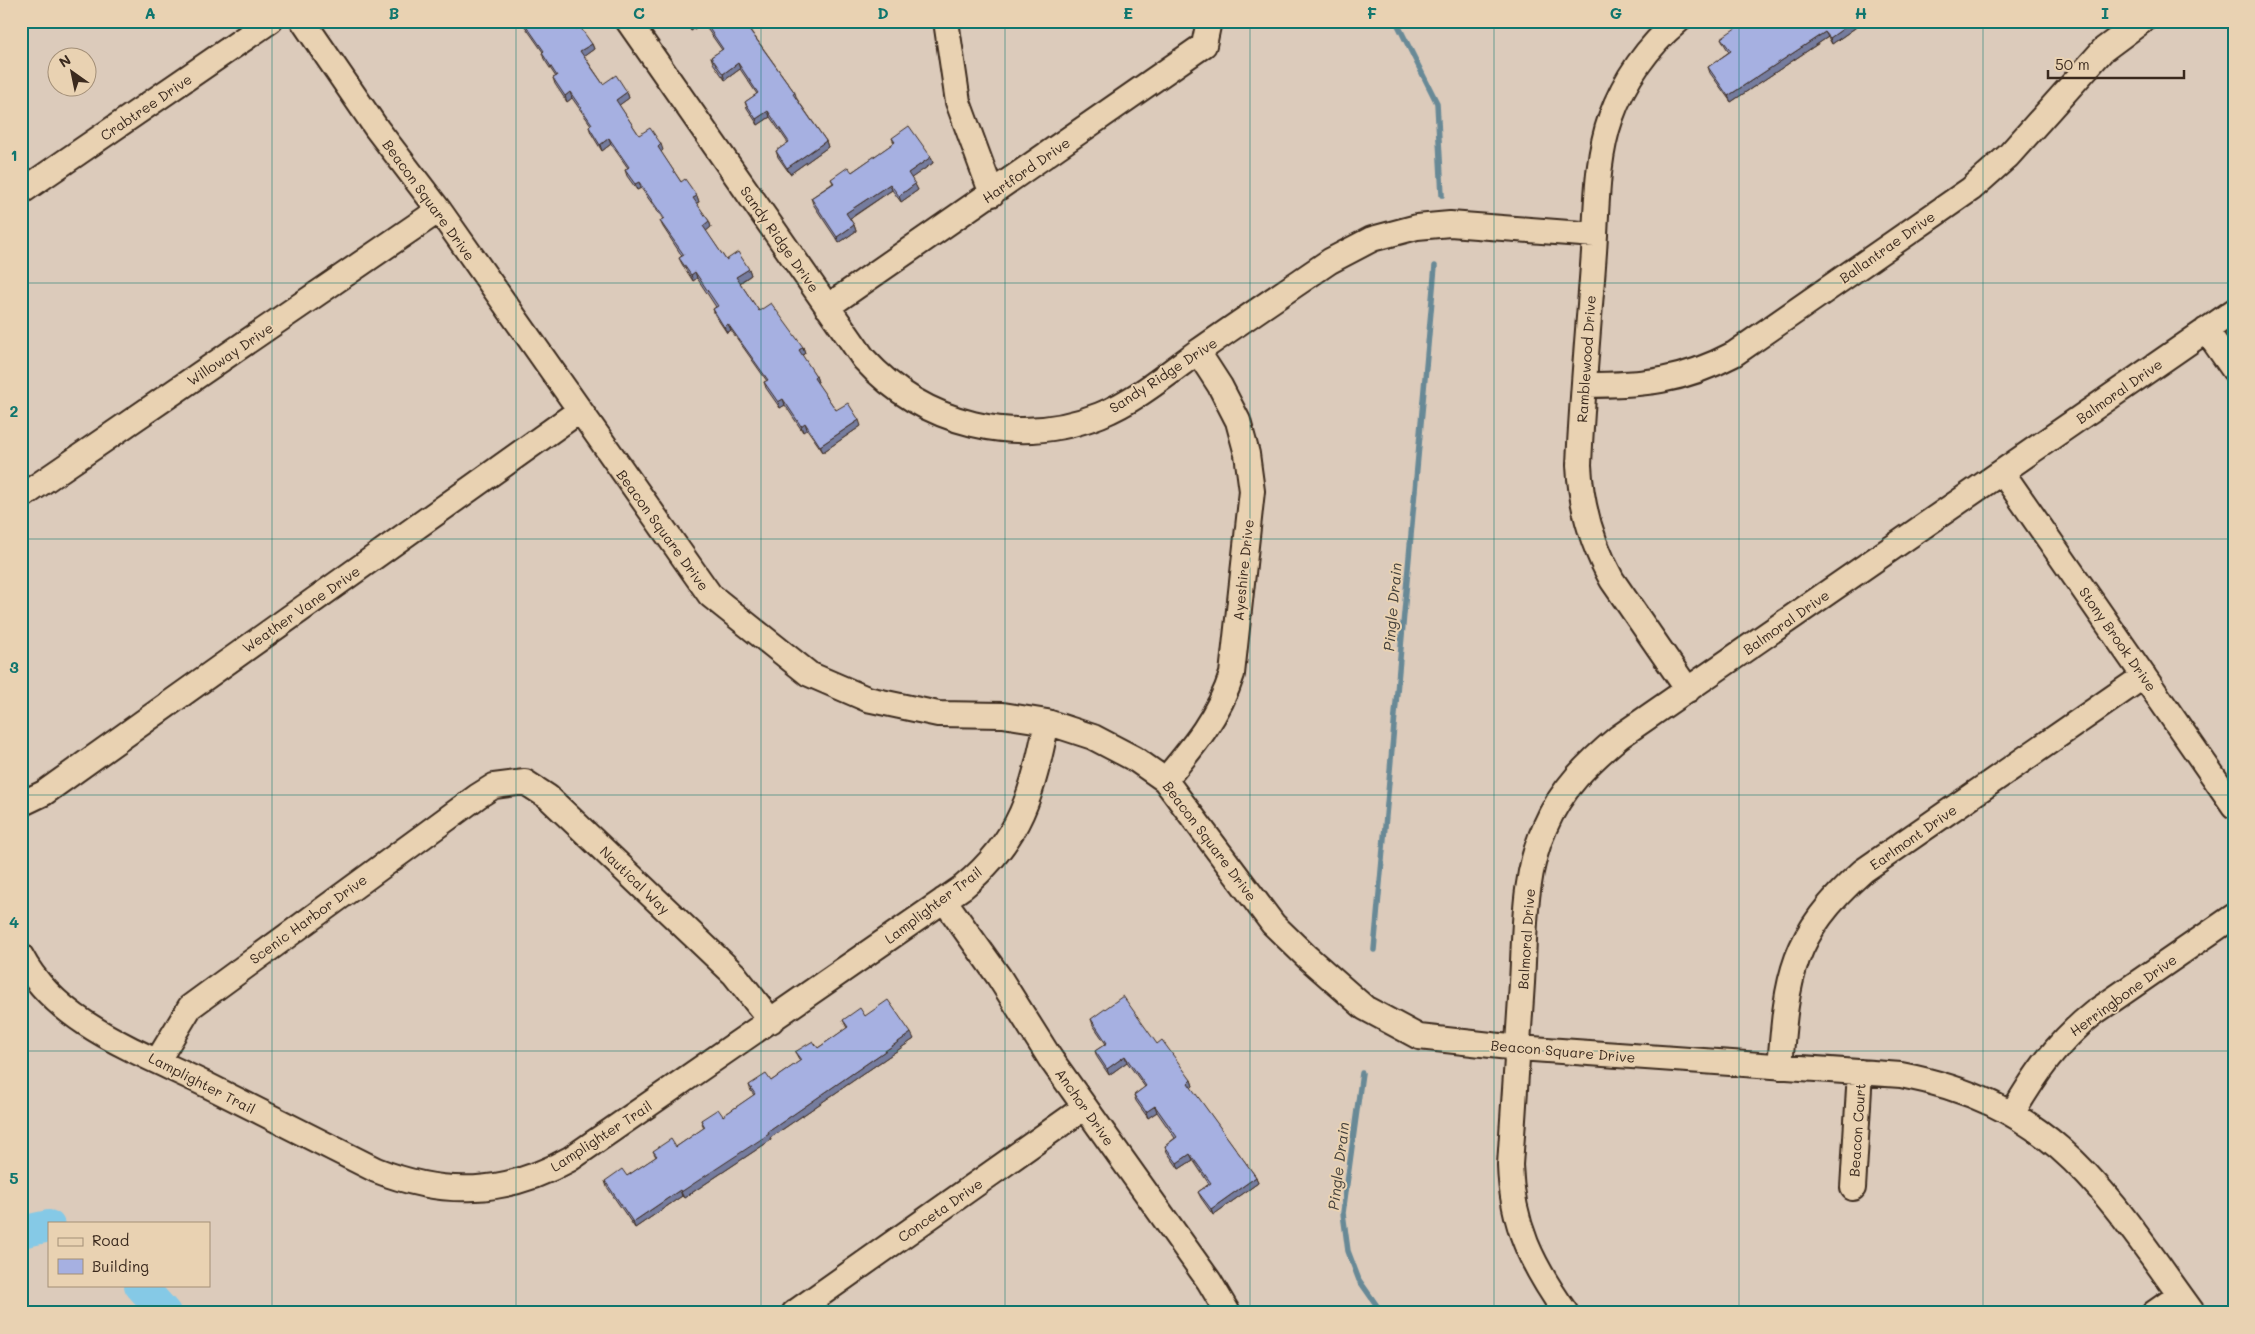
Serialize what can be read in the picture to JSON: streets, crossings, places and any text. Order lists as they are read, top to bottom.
{
  "streets": {
    "street": [
      "Crabtree Drive",
      "Hartford Drive",
      "Beacon Square Drive",
      "Sandy Ridge Drive",
      "Ballantrae Drive",
      "Willoway Drive",
      "Ramblewood Drive",
      "Balmoral Drive",
      "Ayeshire Drive",
      "Weather Vane Drive",
      "Stony Brook Drive",
      "Earlmont Drive",
      "Nautical Way",
      "Lamplighter Trail",
      "Scenic Harbor Drive",
      "Herringbone Drive",
      "Anchor Drive",
      "Beacon Court",
      "Conceta Drive"
    ]
  },
  "crossings": [
    ["Hartford Drive", "Sandy Ridge Drive"],
    ["Beacon Square Drive", "Willoway Drive"],
    ["Beacon Square Drive", "Balmoral Drive"],
    ["Beacon Square Drive", "Ayeshire Drive"],
    ["Beacon Square Drive", "Weather Vane Drive"],
    ["Beacon Square Drive", "Earlmont Drive"],
    ["Beacon Square Drive", "Lamplighter Trail"],
    ["Beacon Square Drive", "Herringbone Drive"],
    ["Beacon Square Drive", "Beacon Court"],
    ["Sandy Ridge Drive", "Ramblewood Drive"],
    ["Sandy Ridge Drive", "Ayeshire Drive"],
    ["Ballantrae Drive", "Ramblewood Drive"],
    ["Ramblewood Drive", "Balmoral Drive"],
    ["Balmoral Drive", "Stony Brook Drive"],
    ["Stony Brook Drive", "Earlmont Drive"],
    ["Nautical Way", "Lamplighter Trail"],
    ["Nautical Way", "Scenic Harbor Drive"],
    ["Lamplighter Trail", "Scenic Harbor Drive"],
    ["Lamplighter Trail", "Anchor Drive"],
    ["Anchor Drive", "Conceta Drive"]
  ],
  "water": ["Pingle Drain"],
  "legend": ["Road", "Building"],
  "scale_bar": "50 m",
  "north": "top left",
  "grid": {
    "columns": [
      "A",
      "B",
      "C",
      "D",
      "E",
      "F",
      "G",
      "H",
      "I"
    ],
    "rows": [
      "1",
      "2",
      "3",
      "4",
      "5"
    ]
  }
}
